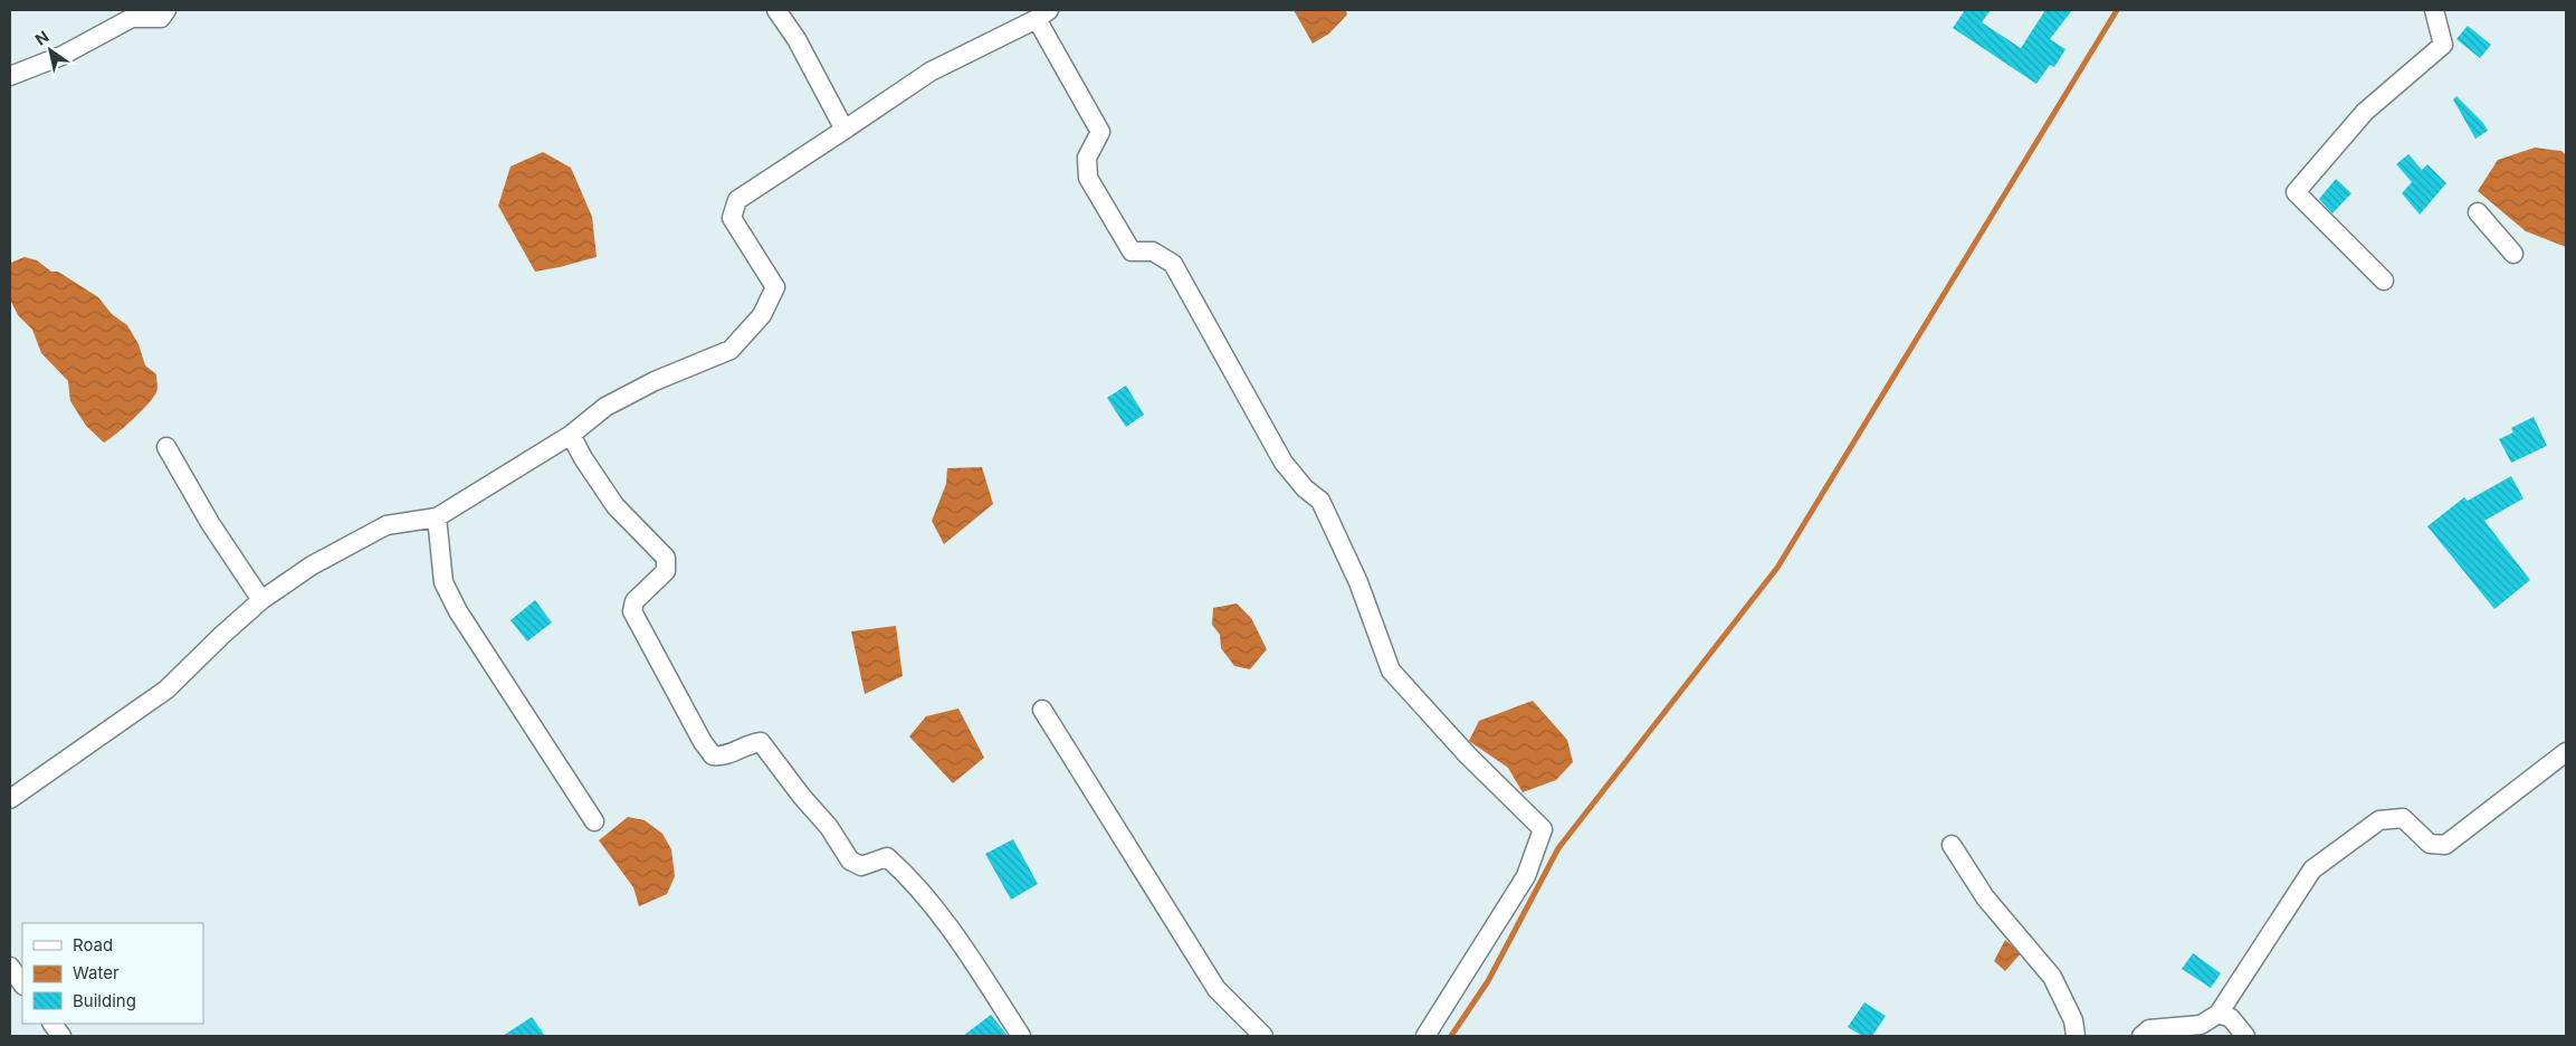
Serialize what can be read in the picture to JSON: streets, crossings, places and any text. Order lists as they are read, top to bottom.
{
  "legend": ["Road", "Water", "Building"],
  "north": "top left"
}
